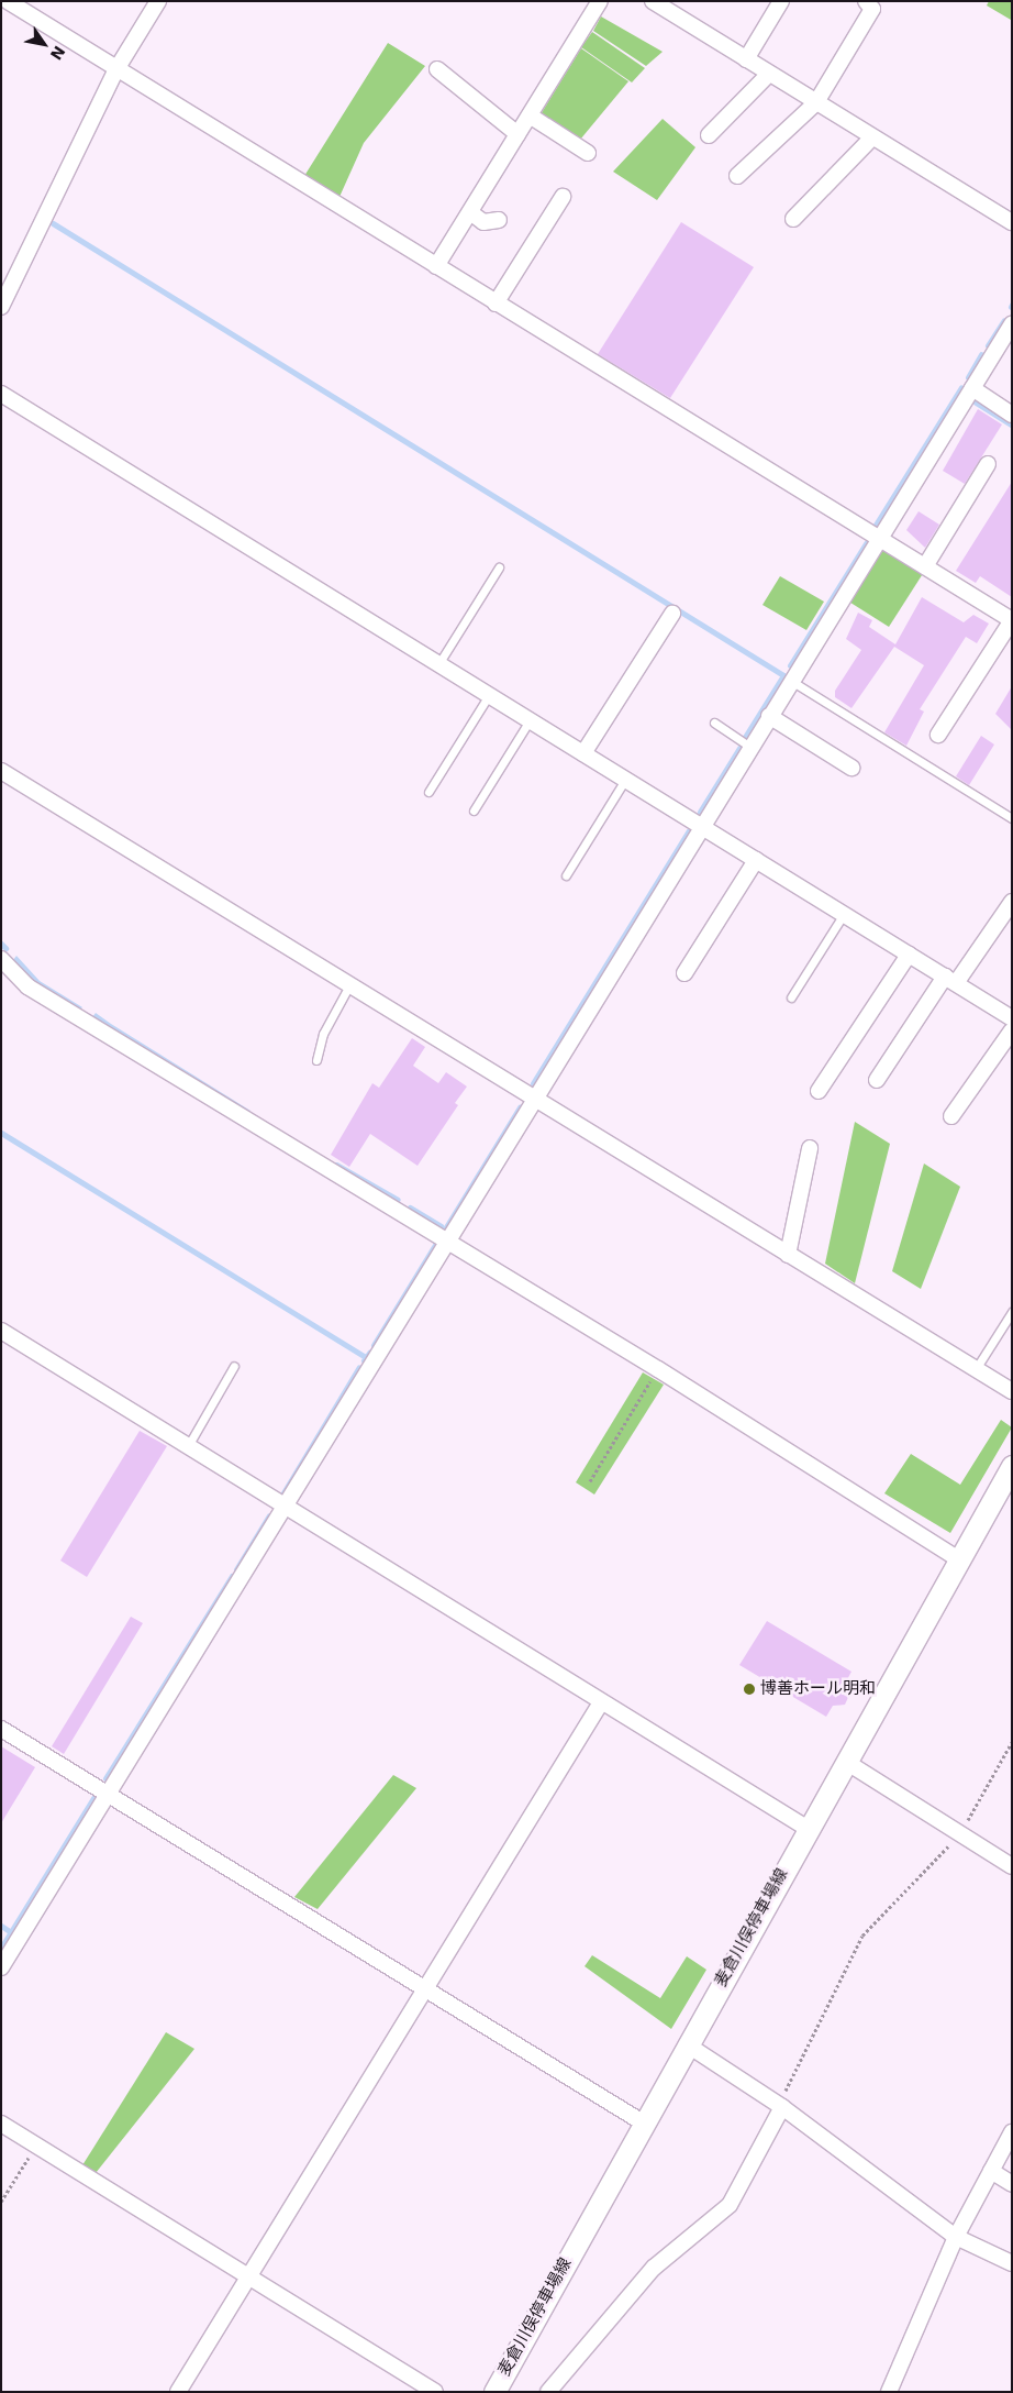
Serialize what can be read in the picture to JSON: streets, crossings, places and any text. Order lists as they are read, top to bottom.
{
  "streets": {
    "main road": ["麦倉川俣停車場線"]
  },
  "places": ["博善ホール明和"],
  "north": "bottom right"
}
